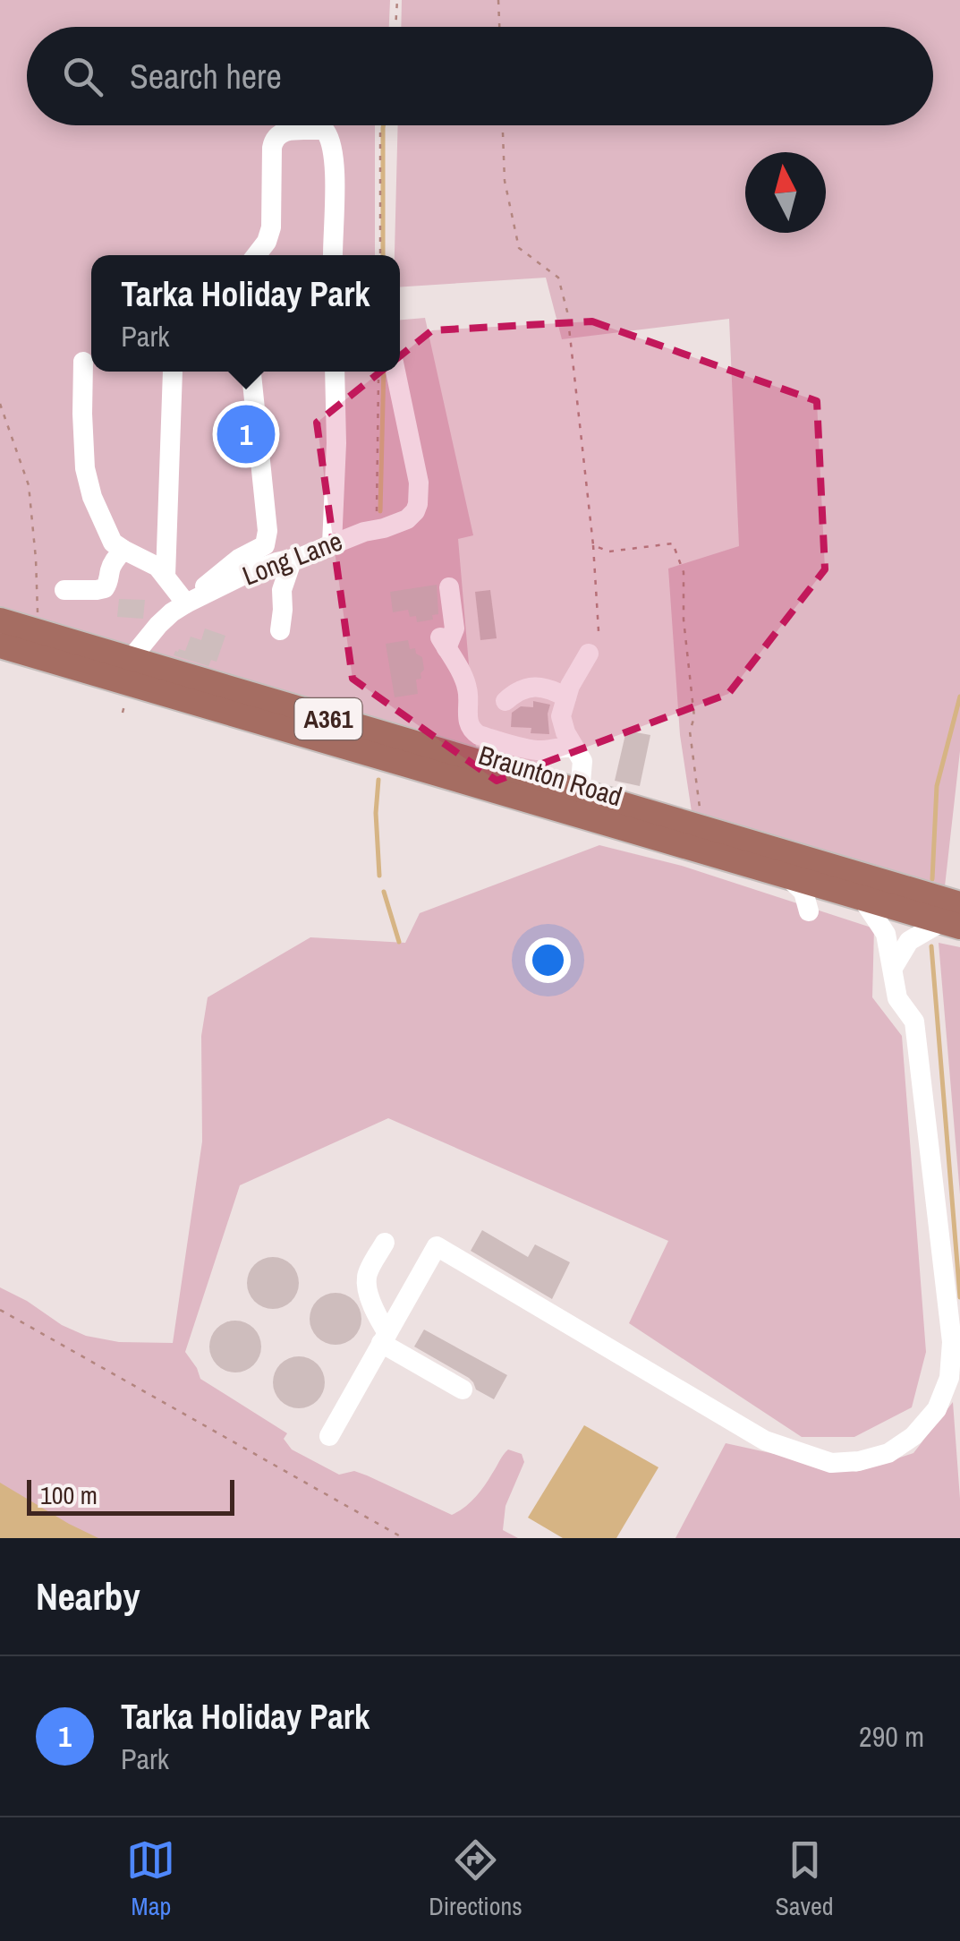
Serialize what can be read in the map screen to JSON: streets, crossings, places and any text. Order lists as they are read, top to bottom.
{
  "streets": {
    "main road": ["A361", "Braunton Road"],
    "street": ["Long Lane"]
  },
  "crossings": [
    ["Long Lane", "Braunton Road"]
  ],
  "scale_bar": "100 m",
  "north": "top",
  "page": {
    "search": "Search here",
    "popup": ["Tarka Holiday Park", "Park"],
    "pins": "1",
    "scale": "100 m",
    "heading": "Nearby",
    "list": [
      {
        "mark": "1",
        "name": "Tarka Holiday Park",
        "note": "Park",
        "value": "290 m"
      }
    ],
    "nav": ["Map", "Directions", "Saved"]
  }
}
